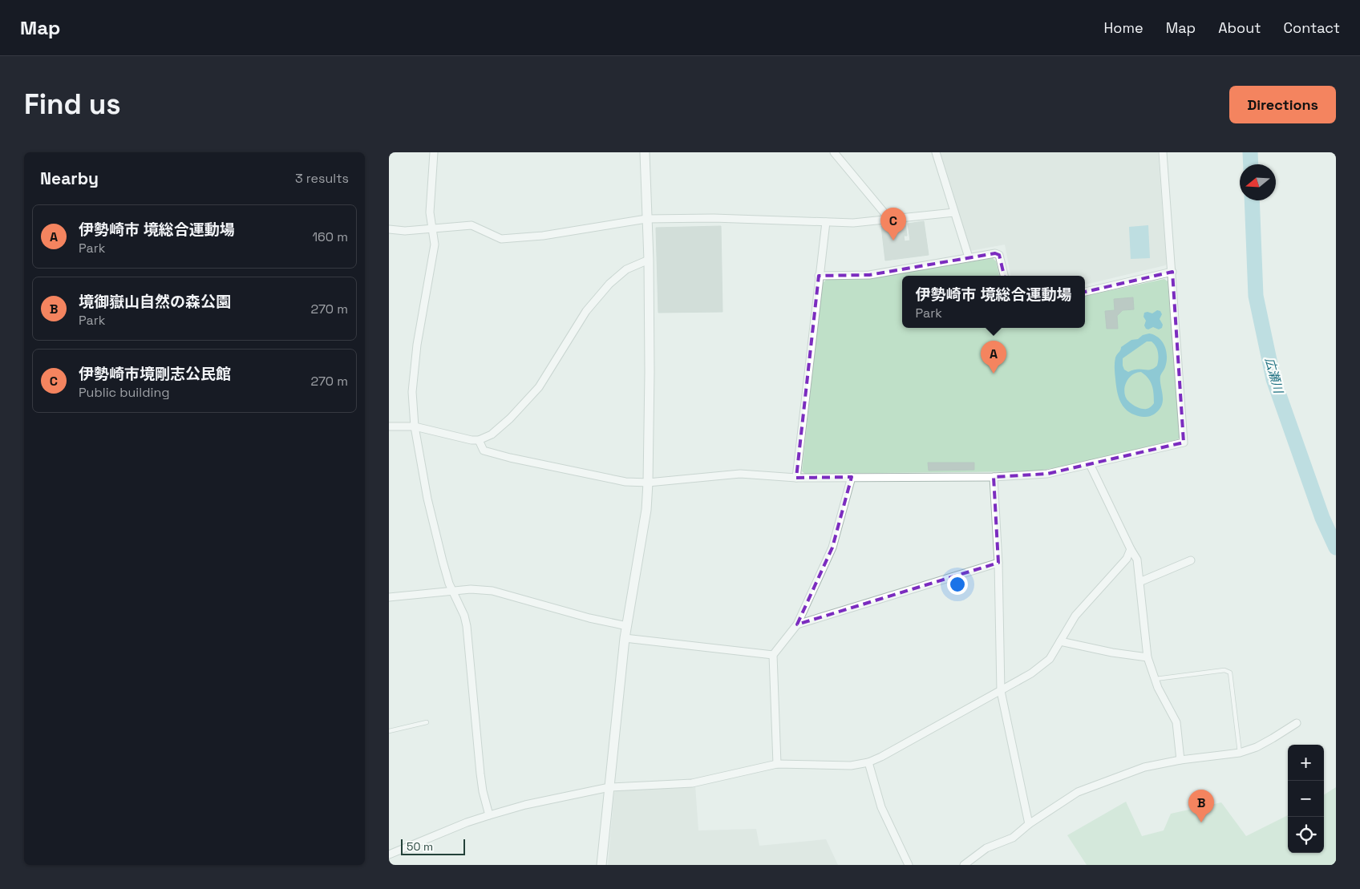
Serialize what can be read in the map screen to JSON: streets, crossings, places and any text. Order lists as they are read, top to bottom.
{
  "water": ["広瀬川"],
  "scale_bar": "50 m",
  "north": "left",
  "page": {
    "header": "Map",
    "nav": [
      "Home",
      "Map",
      "About",
      "Contact"
    ],
    "buttons": "Directions",
    "title": "Find us",
    "heading": ["Nearby", "3 results"],
    "list": [
      {
        "mark": "A",
        "name": "伊勢崎市 境総合運動場",
        "note": "Park",
        "value": "160 m"
      },
      {
        "mark": "B",
        "name": "境御嶽山自然の森公園",
        "note": "Park",
        "value": "270 m"
      },
      {
        "mark": "C",
        "name": "伊勢崎市境剛志公民館",
        "note": "Public building",
        "value": "270 m"
      }
    ],
    "pins": ["C", "A", "B"],
    "popup": ["伊勢崎市 境総合運動場", "Park"],
    "map_buttons": ["+", "−"],
    "scale": "50 m"
  }
}
